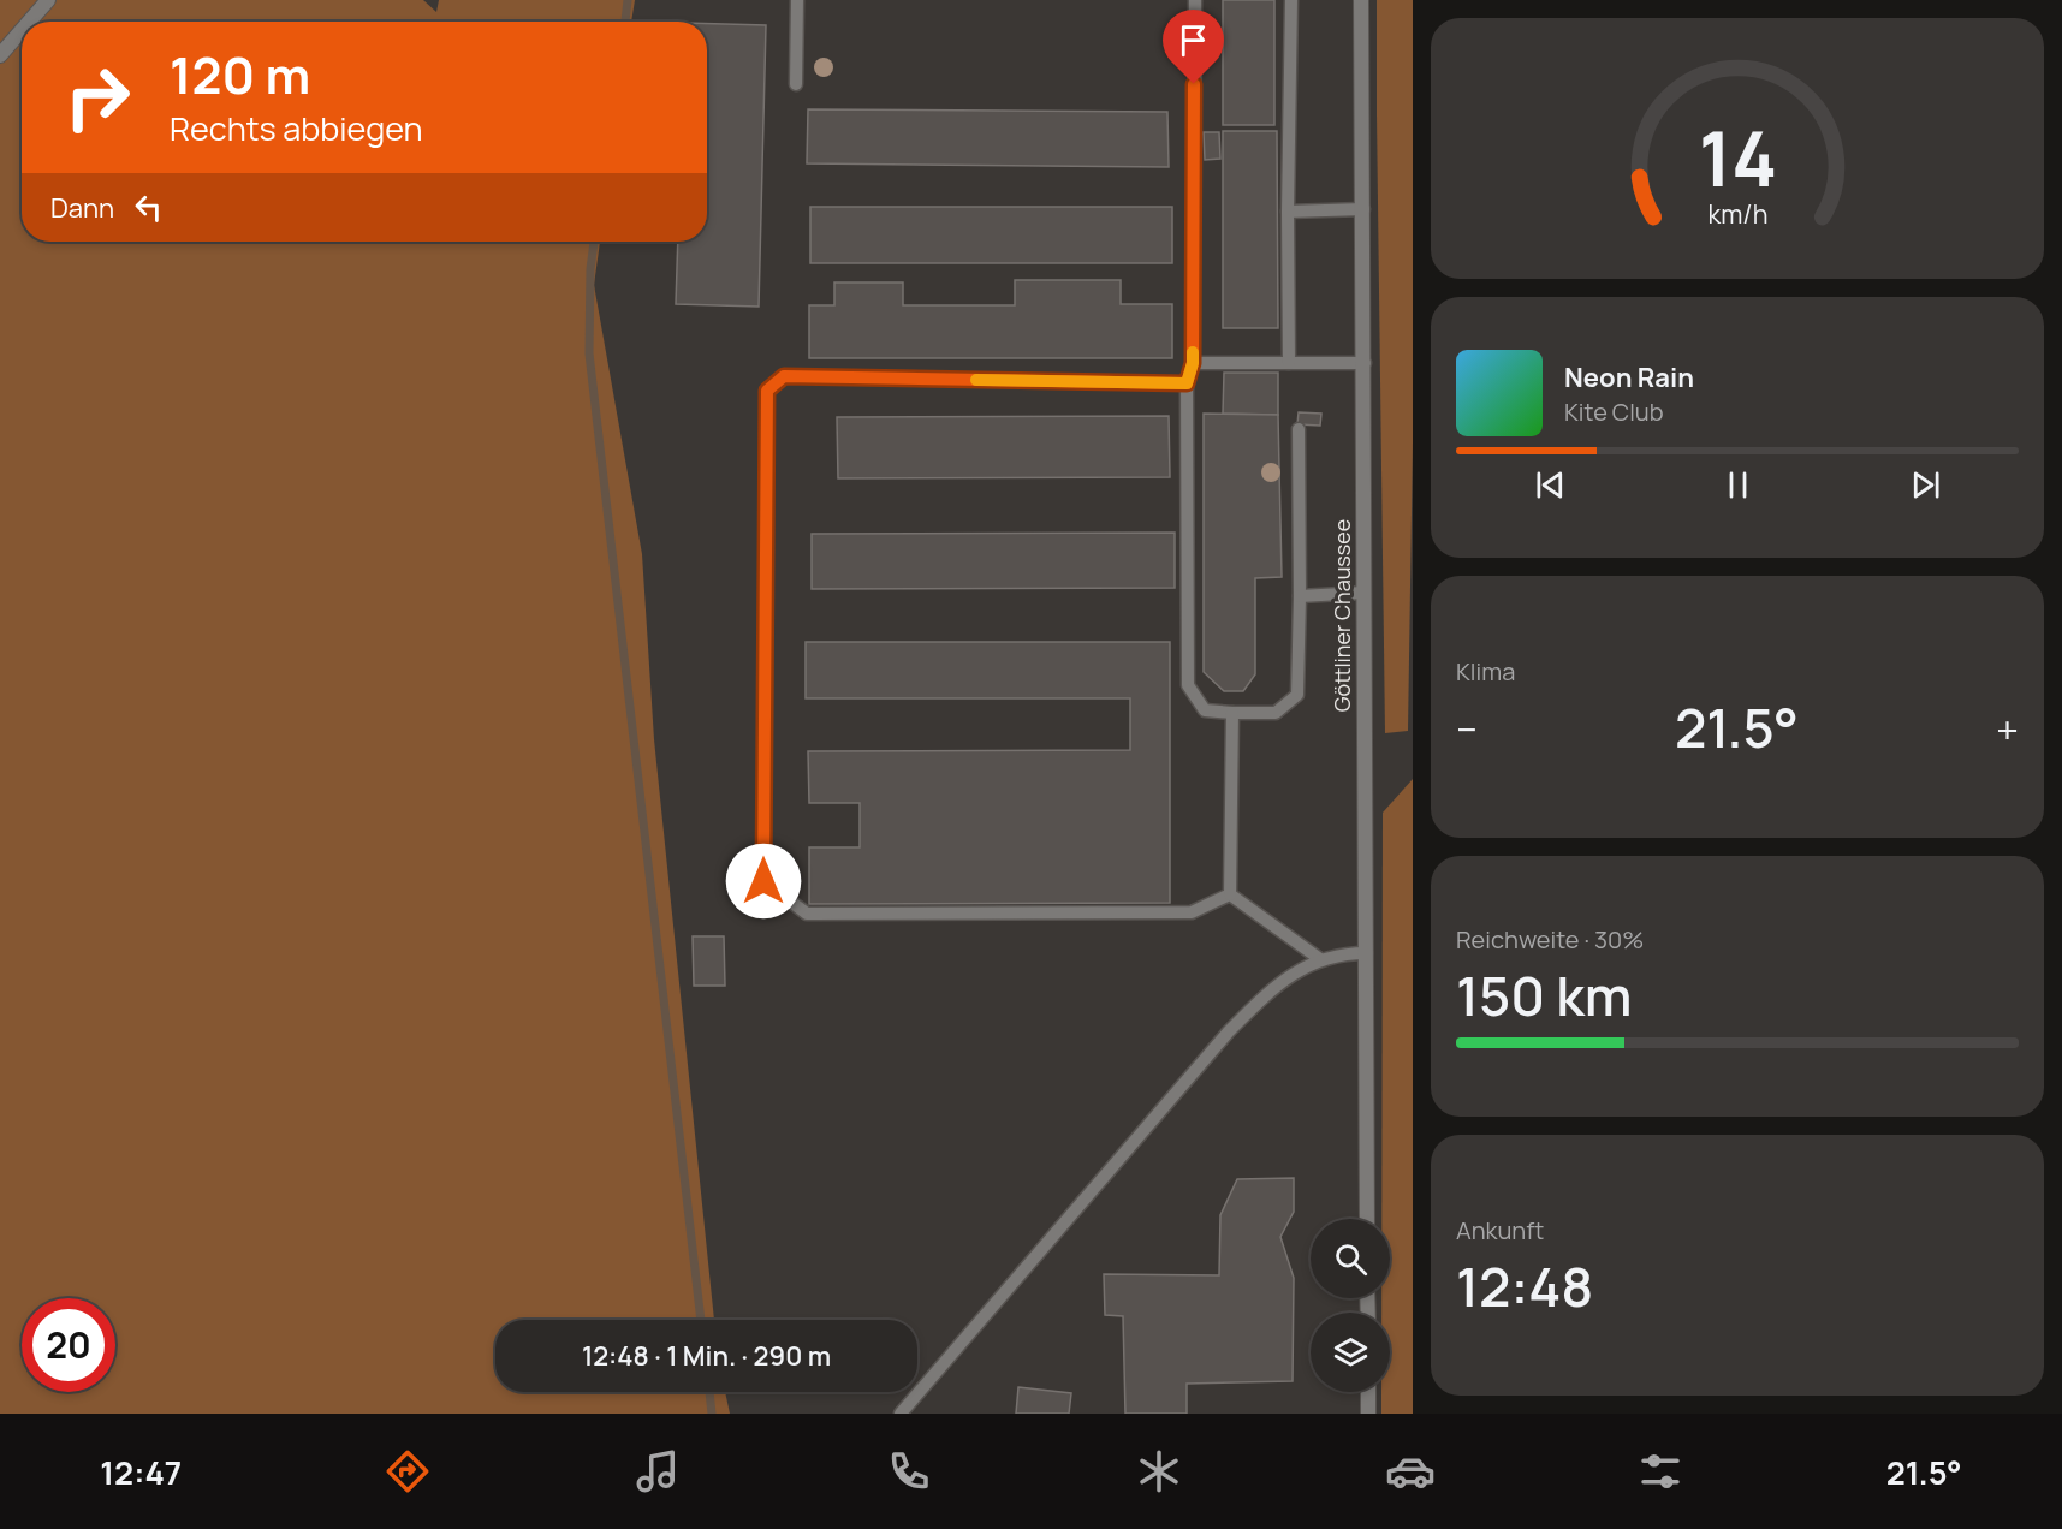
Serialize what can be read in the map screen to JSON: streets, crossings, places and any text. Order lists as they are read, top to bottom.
{
  "streets": {
    "street": ["Göttliner Chaussee"]
  },
  "page": {
    "turn": ["120 m", "Rechts abbiegen"],
    "then": "Dann",
    "song": ["Neon Rain", "Kite Club"],
    "tile": [
      "Klima",
      ["Reichweite · 30%", "150 km"],
      ["Ankunft", "12:48"]
    ],
    "heat": ["−", "21.5°", "+"],
    "limit": "20",
    "trip": "12:48 · 1 Min. · 290 m",
    "tabs": ["12:47", "21.5°"],
    "gauge": ["14", "km/h"]
  }
}
